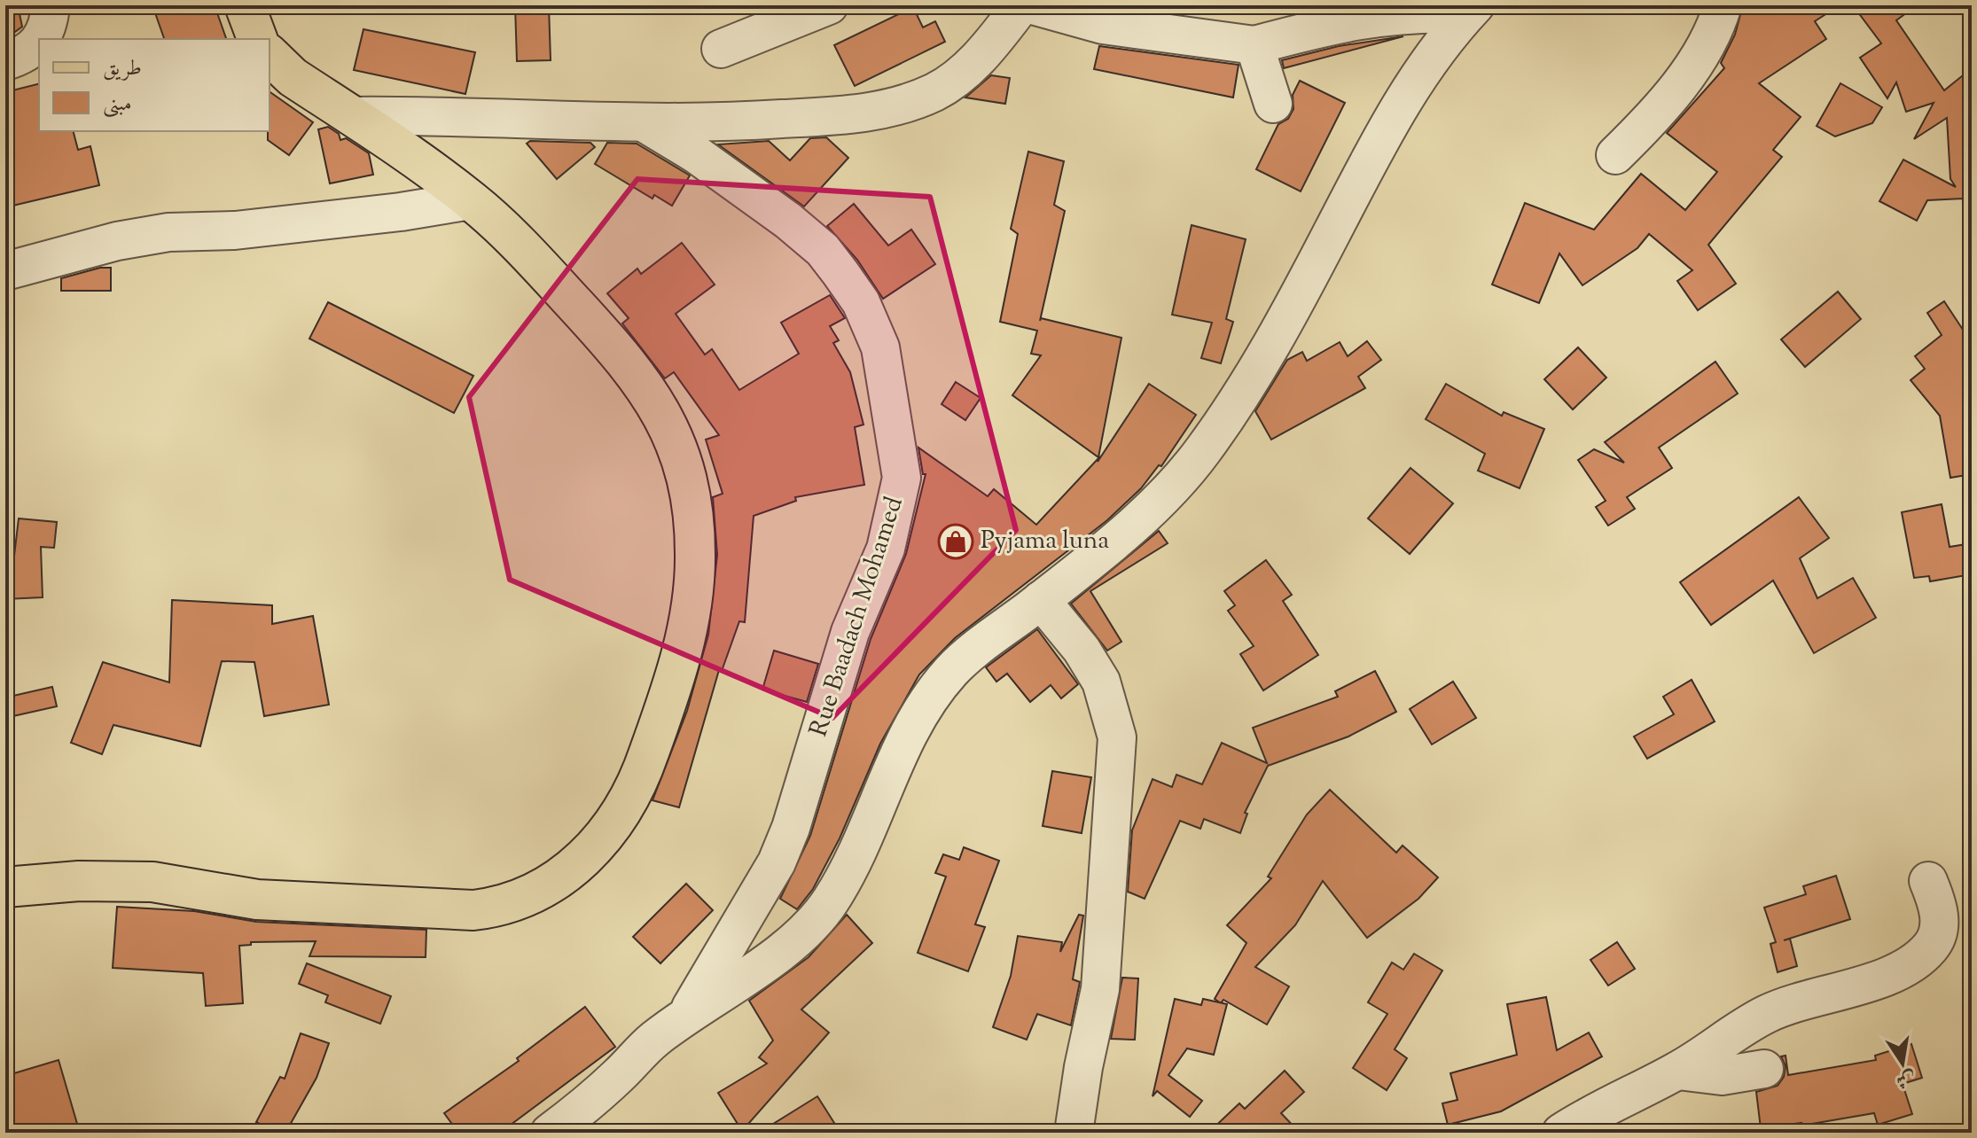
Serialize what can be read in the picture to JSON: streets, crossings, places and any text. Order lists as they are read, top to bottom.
{
  "streets": {
    "street": ["Rue Baadach Mohamed"]
  },
  "places": {
    "shop": ["Pyjama luna"]
  },
  "legend": ["طريق", "مبنى"],
  "north": "bottom"
}
